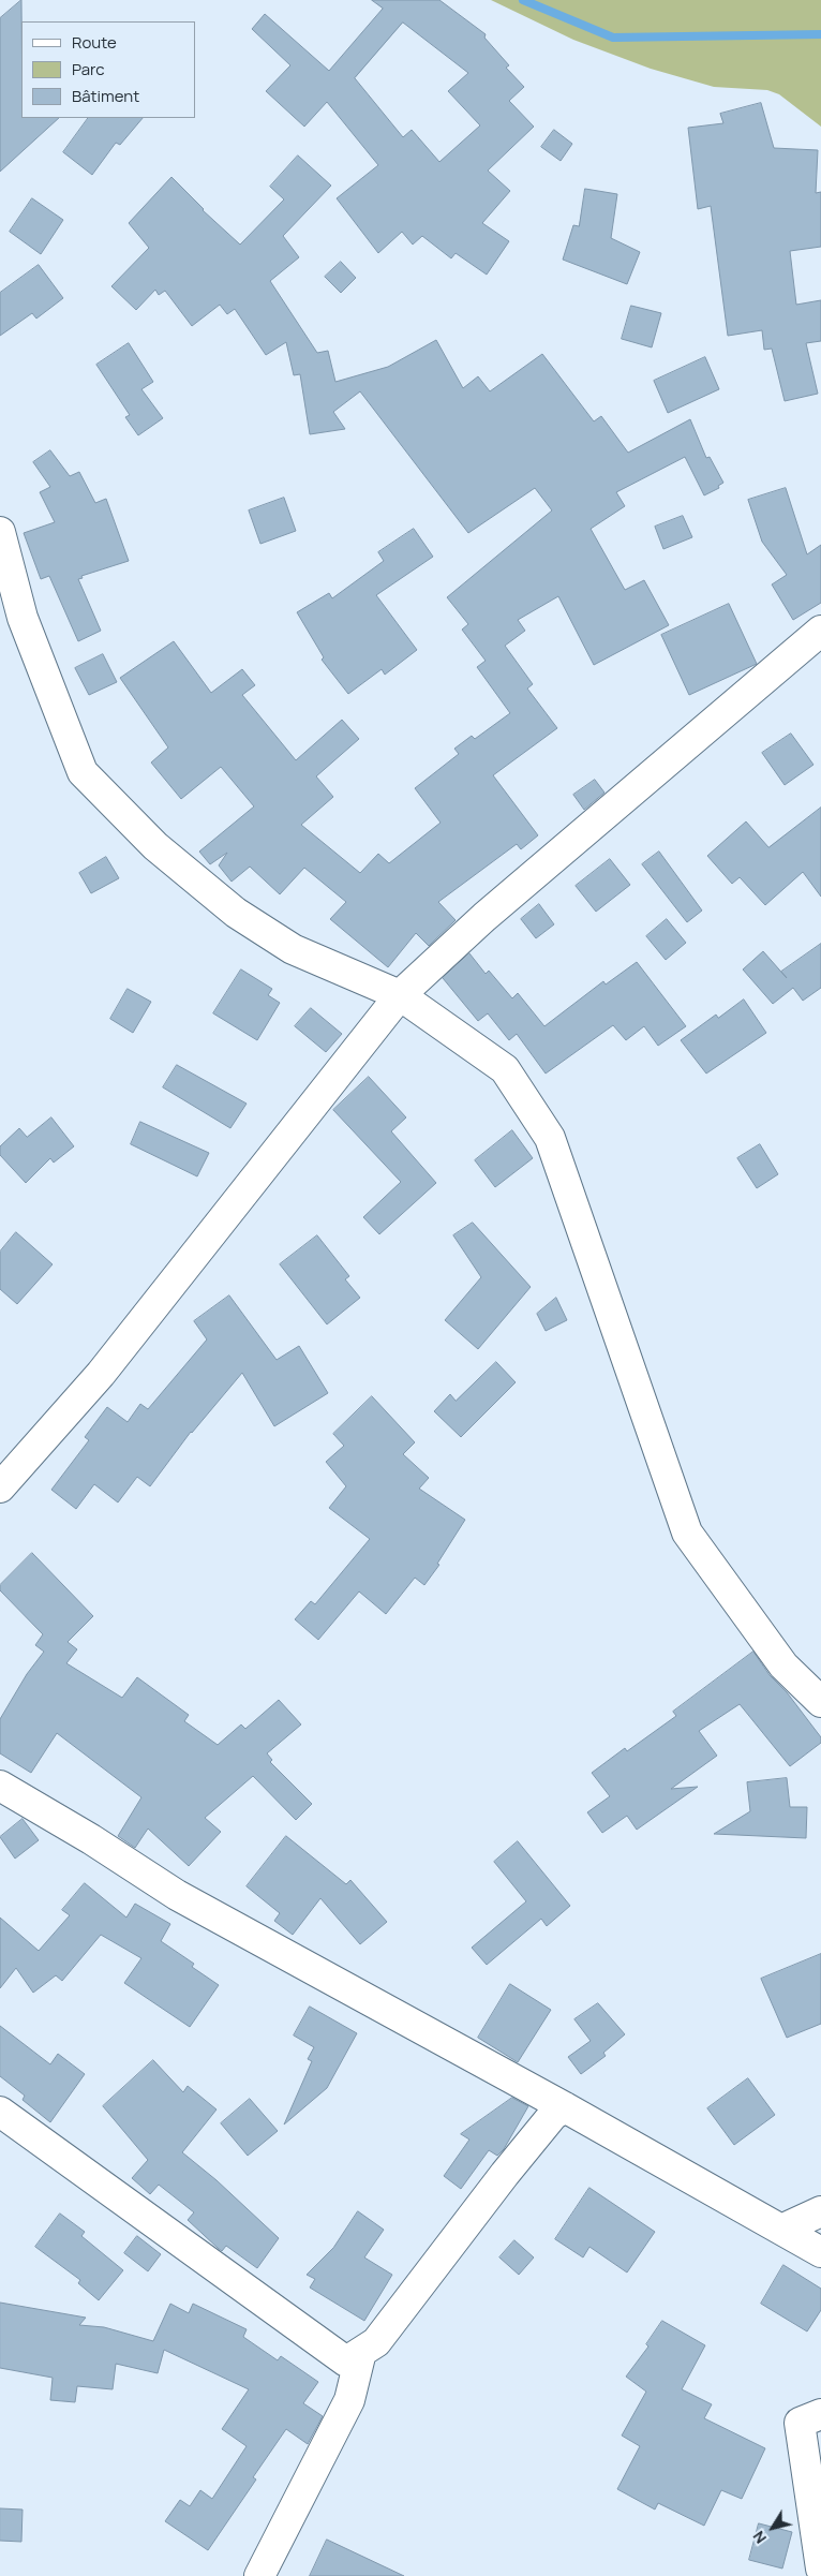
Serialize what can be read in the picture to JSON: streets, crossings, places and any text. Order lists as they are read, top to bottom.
{
  "legend": ["Route", "Parc", "Bâtiment"],
  "north": "bottom left"
}
